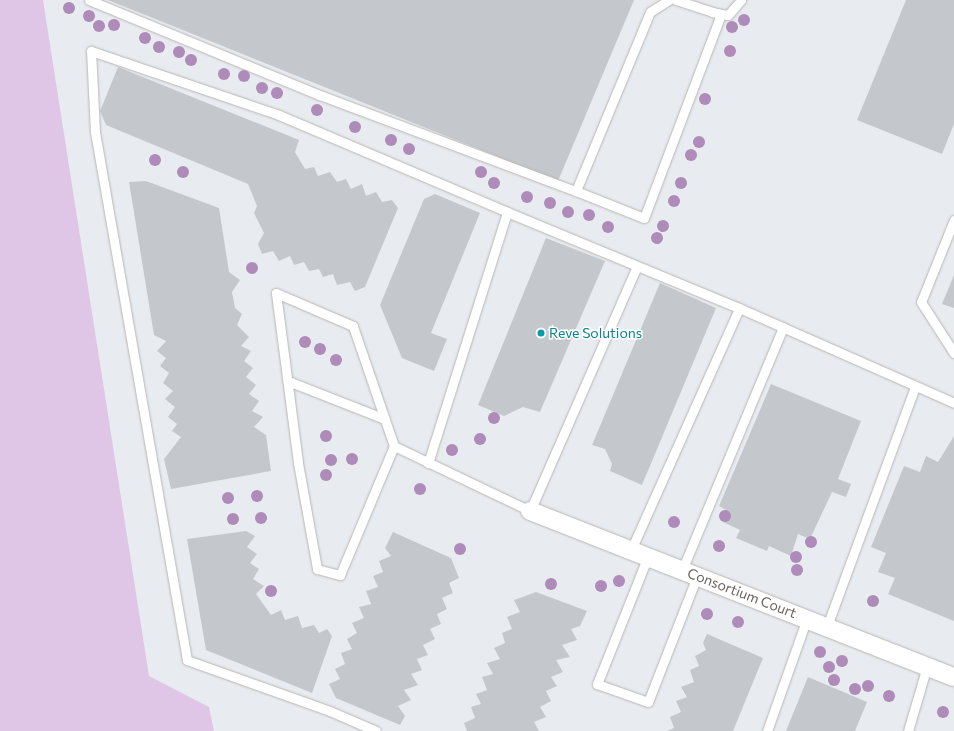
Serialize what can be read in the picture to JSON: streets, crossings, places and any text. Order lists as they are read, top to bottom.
{
  "streets": {
    "street": ["Consortium Court"]
  },
  "places": ["Reve Solutions"]
}
